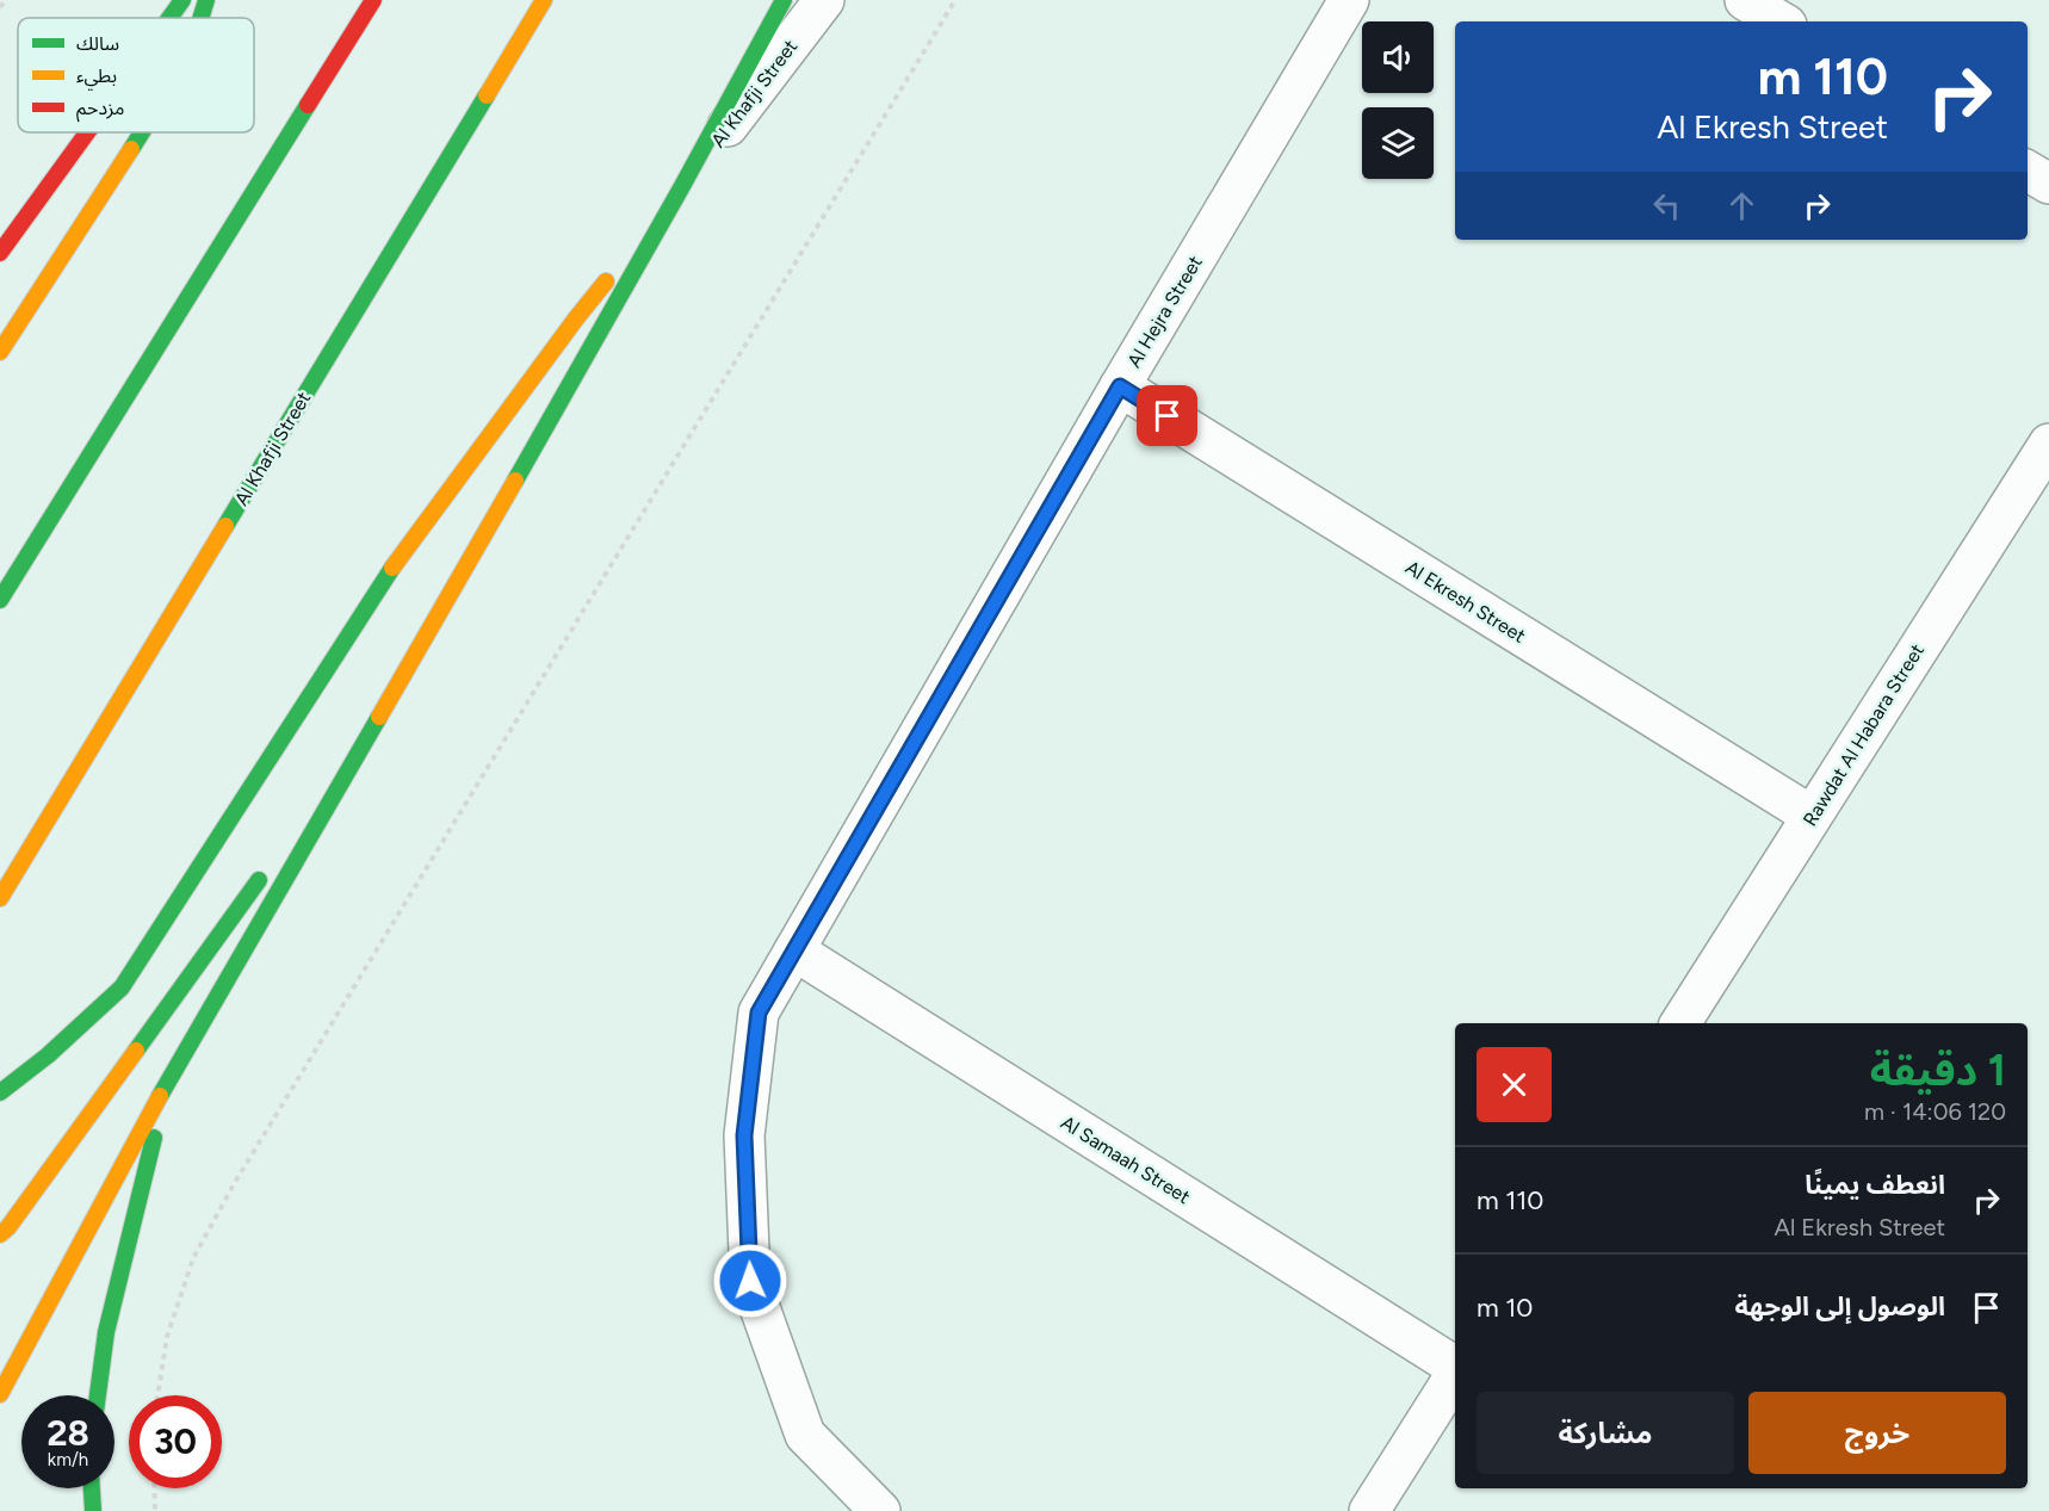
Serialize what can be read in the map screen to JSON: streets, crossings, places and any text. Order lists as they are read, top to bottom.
{
  "streets": {
    "highway": ["Al Khafji Street"],
    "street": [
      "Al Hejra Street",
      "Al Ekresh Street",
      "Rawdat Al Habara Street",
      "Al Samaah Street"
    ]
  },
  "crossings": [
    ["Al Hejra Street", "Al Ekresh Street"],
    ["Al Hejra Street", "Al Samaah Street"],
    ["Al Ekresh Street", "Rawdat Al Habara Street"]
  ],
  "legend": ["سالك", "بطيء", "مزدحم"],
  "page": {
    "turn": ["110 m", "Al Ekresh Street"],
    "heading": ["1 دقيقة", "120 m · 14:06"],
    "list": [
      {
        "name": "انعطف يمينًا",
        "note": "Al Ekresh Street",
        "value": "110 m"
      },
      {
        "name": "الوصول إلى الوجهة",
        "value": "10 m"
      }
    ],
    "buttons": ["خروج", "مشاركة"],
    "speed": "28 km/h",
    "limit": "30"
  }
}
